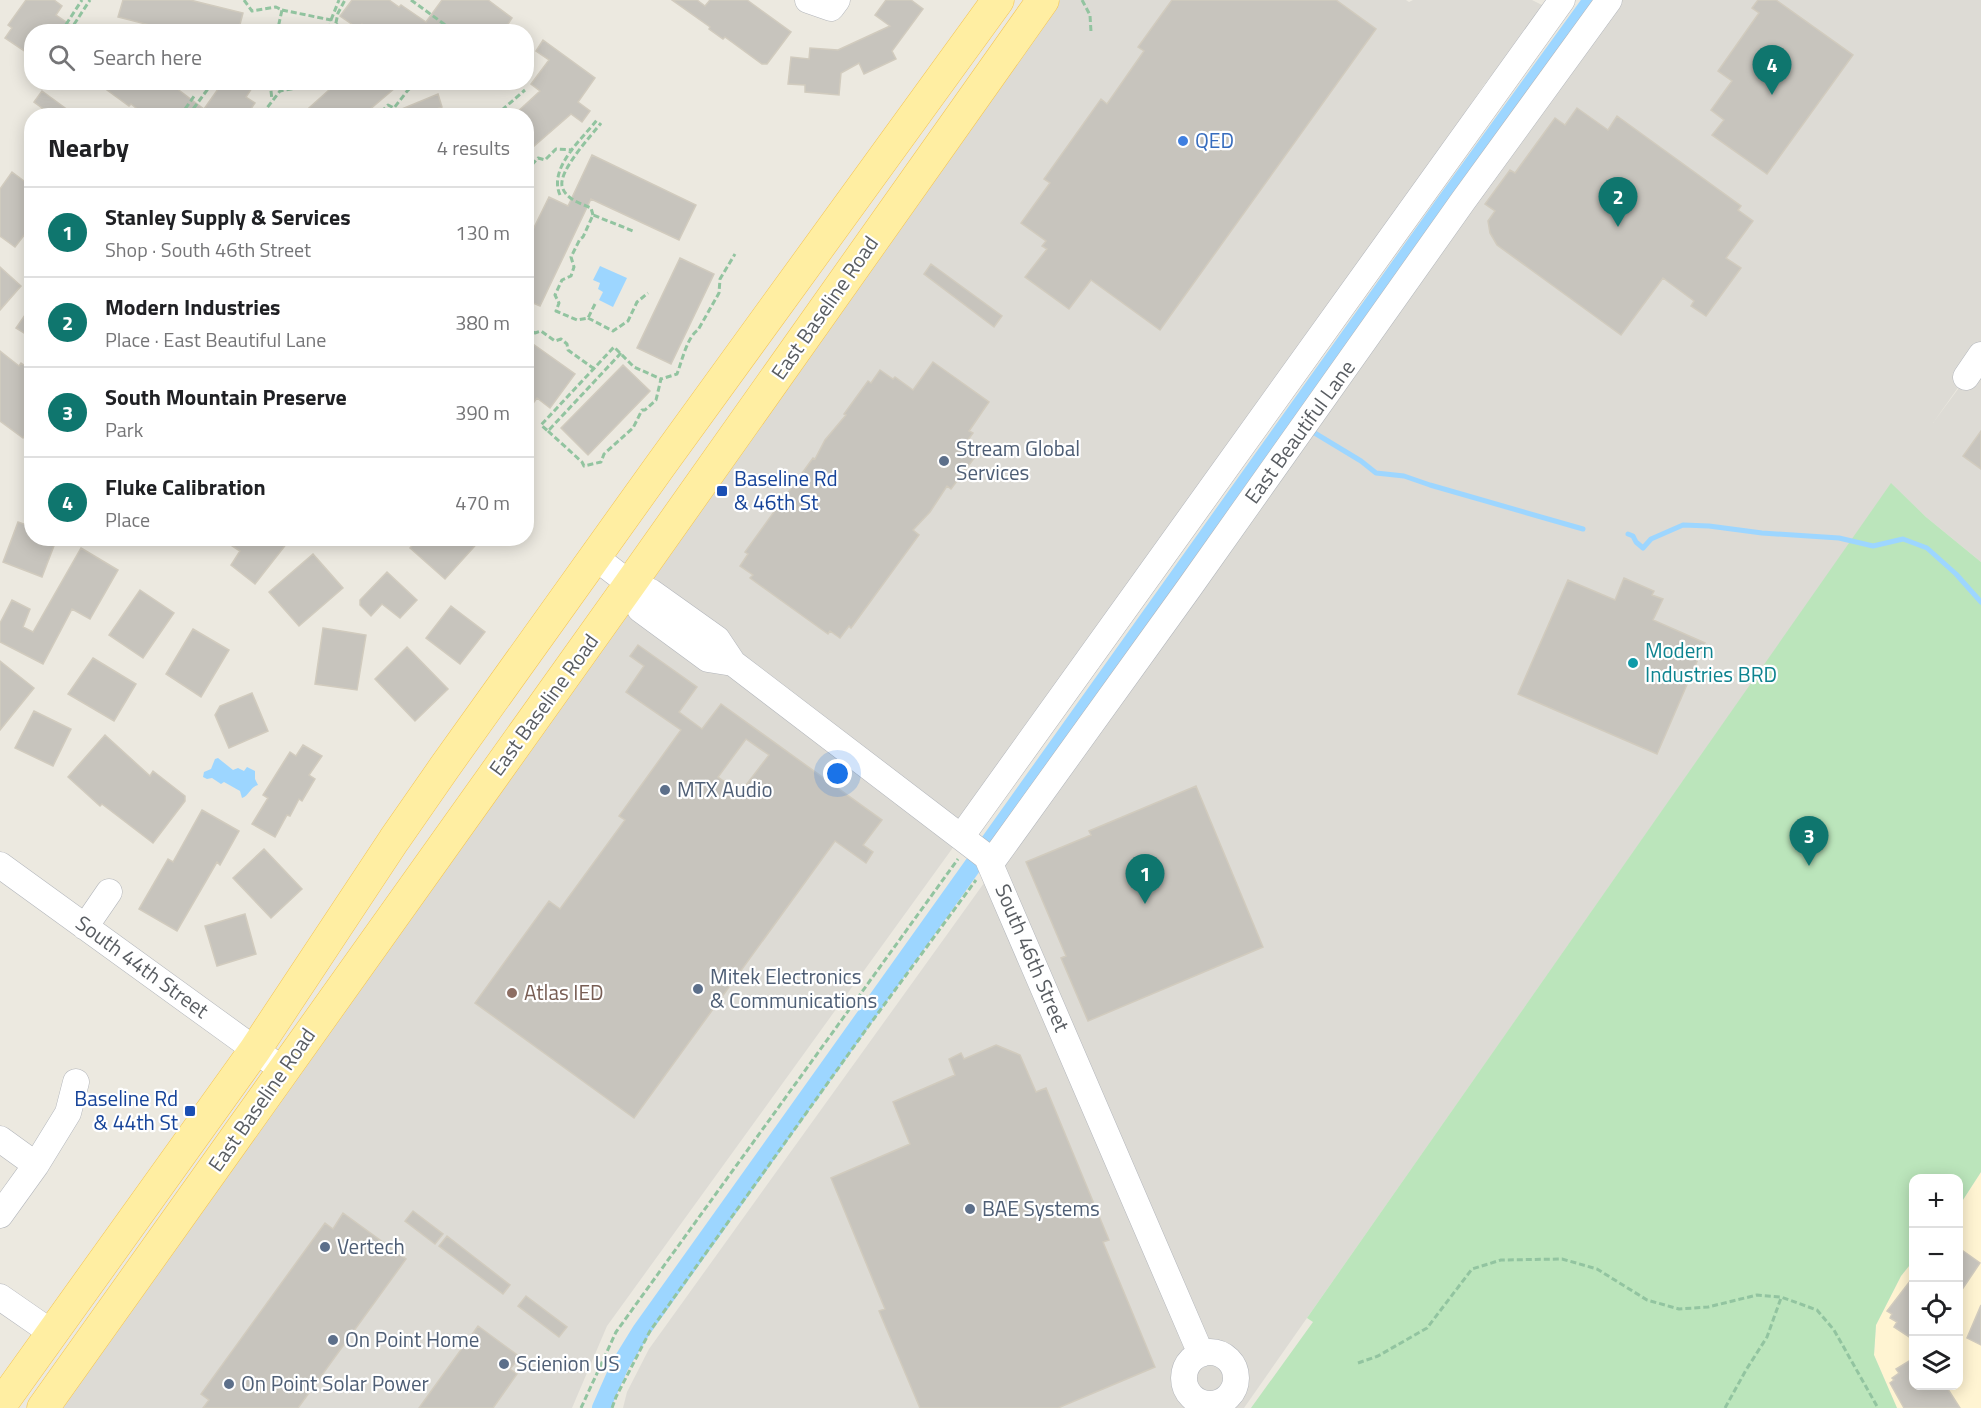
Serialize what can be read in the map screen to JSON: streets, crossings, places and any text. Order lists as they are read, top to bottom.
{
  "streets": {
    "main road": ["East Baseline Road"],
    "street": ["East Beautiful Lane", "South 46th Street", "South 44th Street"]
  },
  "crossings": [
    ["East Baseline Road", "South 46th Street"],
    ["East Baseline Road", "South 44th Street"],
    ["East Beautiful Lane", "South 46th Street"]
  ],
  "places": {
    "other": [
      "QED",
      "Stream Global Services",
      "Modern Industries BRD",
      "MTX Audio",
      "Mitek Electronics & Communications",
      "Atlas IED",
      "BAE Systems",
      "Vertech",
      "On Point Home",
      "Scienion US",
      "On Point Solar Power"
    ],
    "transit": ["Baseline Rd & 46th St", "Baseline Rd & 44th St"]
  },
  "page": {
    "search": "Search here",
    "pins": [
      "4",
      "2",
      "3",
      "1"
    ],
    "heading": ["Nearby", "4 results"],
    "list": [
      {
        "mark": "1",
        "name": "Stanley Supply & Services",
        "note": "Shop · South 46th Street",
        "value": "130 m"
      },
      {
        "mark": "2",
        "name": "Modern Industries",
        "note": "Place · East Beautiful Lane",
        "value": "380 m"
      },
      {
        "mark": "3",
        "name": "South Mountain Preserve",
        "note": "Park",
        "value": "390 m"
      },
      {
        "mark": "4",
        "name": "Fluke Calibration",
        "note": "Place",
        "value": "470 m"
      }
    ],
    "map_buttons": ["+", "−"]
  }
}
